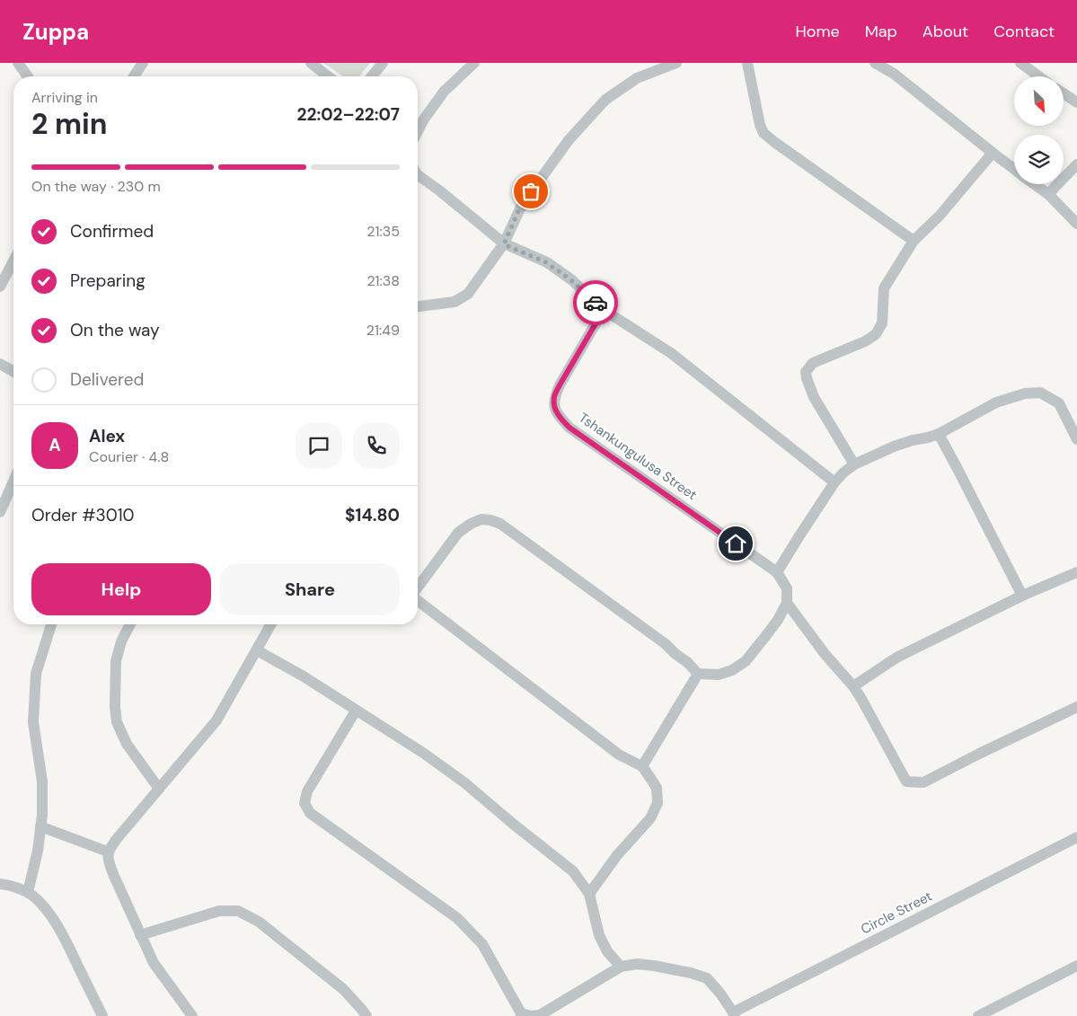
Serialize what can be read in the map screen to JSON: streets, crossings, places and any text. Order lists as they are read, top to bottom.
{
  "streets": {
    "street": ["Tshankungulusa Street", "Circle Street"]
  },
  "north": "bottom right",
  "page": {
    "header": "Zuppa",
    "nav": [
      "Home",
      "Map",
      "About",
      "Contact"
    ],
    "heading": ["2 min", "Arriving in", "22:02–22:07"],
    "panel": [
      "Alex",
      "Courier · 4.8",
      "Order #3010",
      "$14.80"
    ],
    "bar": "On the way · 230 m",
    "list": [
      ["Confirmed", "21:35"],
      ["Preparing", "21:38"],
      ["On the way", "21:49"],
      "Delivered"
    ],
    "round": "A",
    "buttons": ["Help", "Share"]
  }
}
